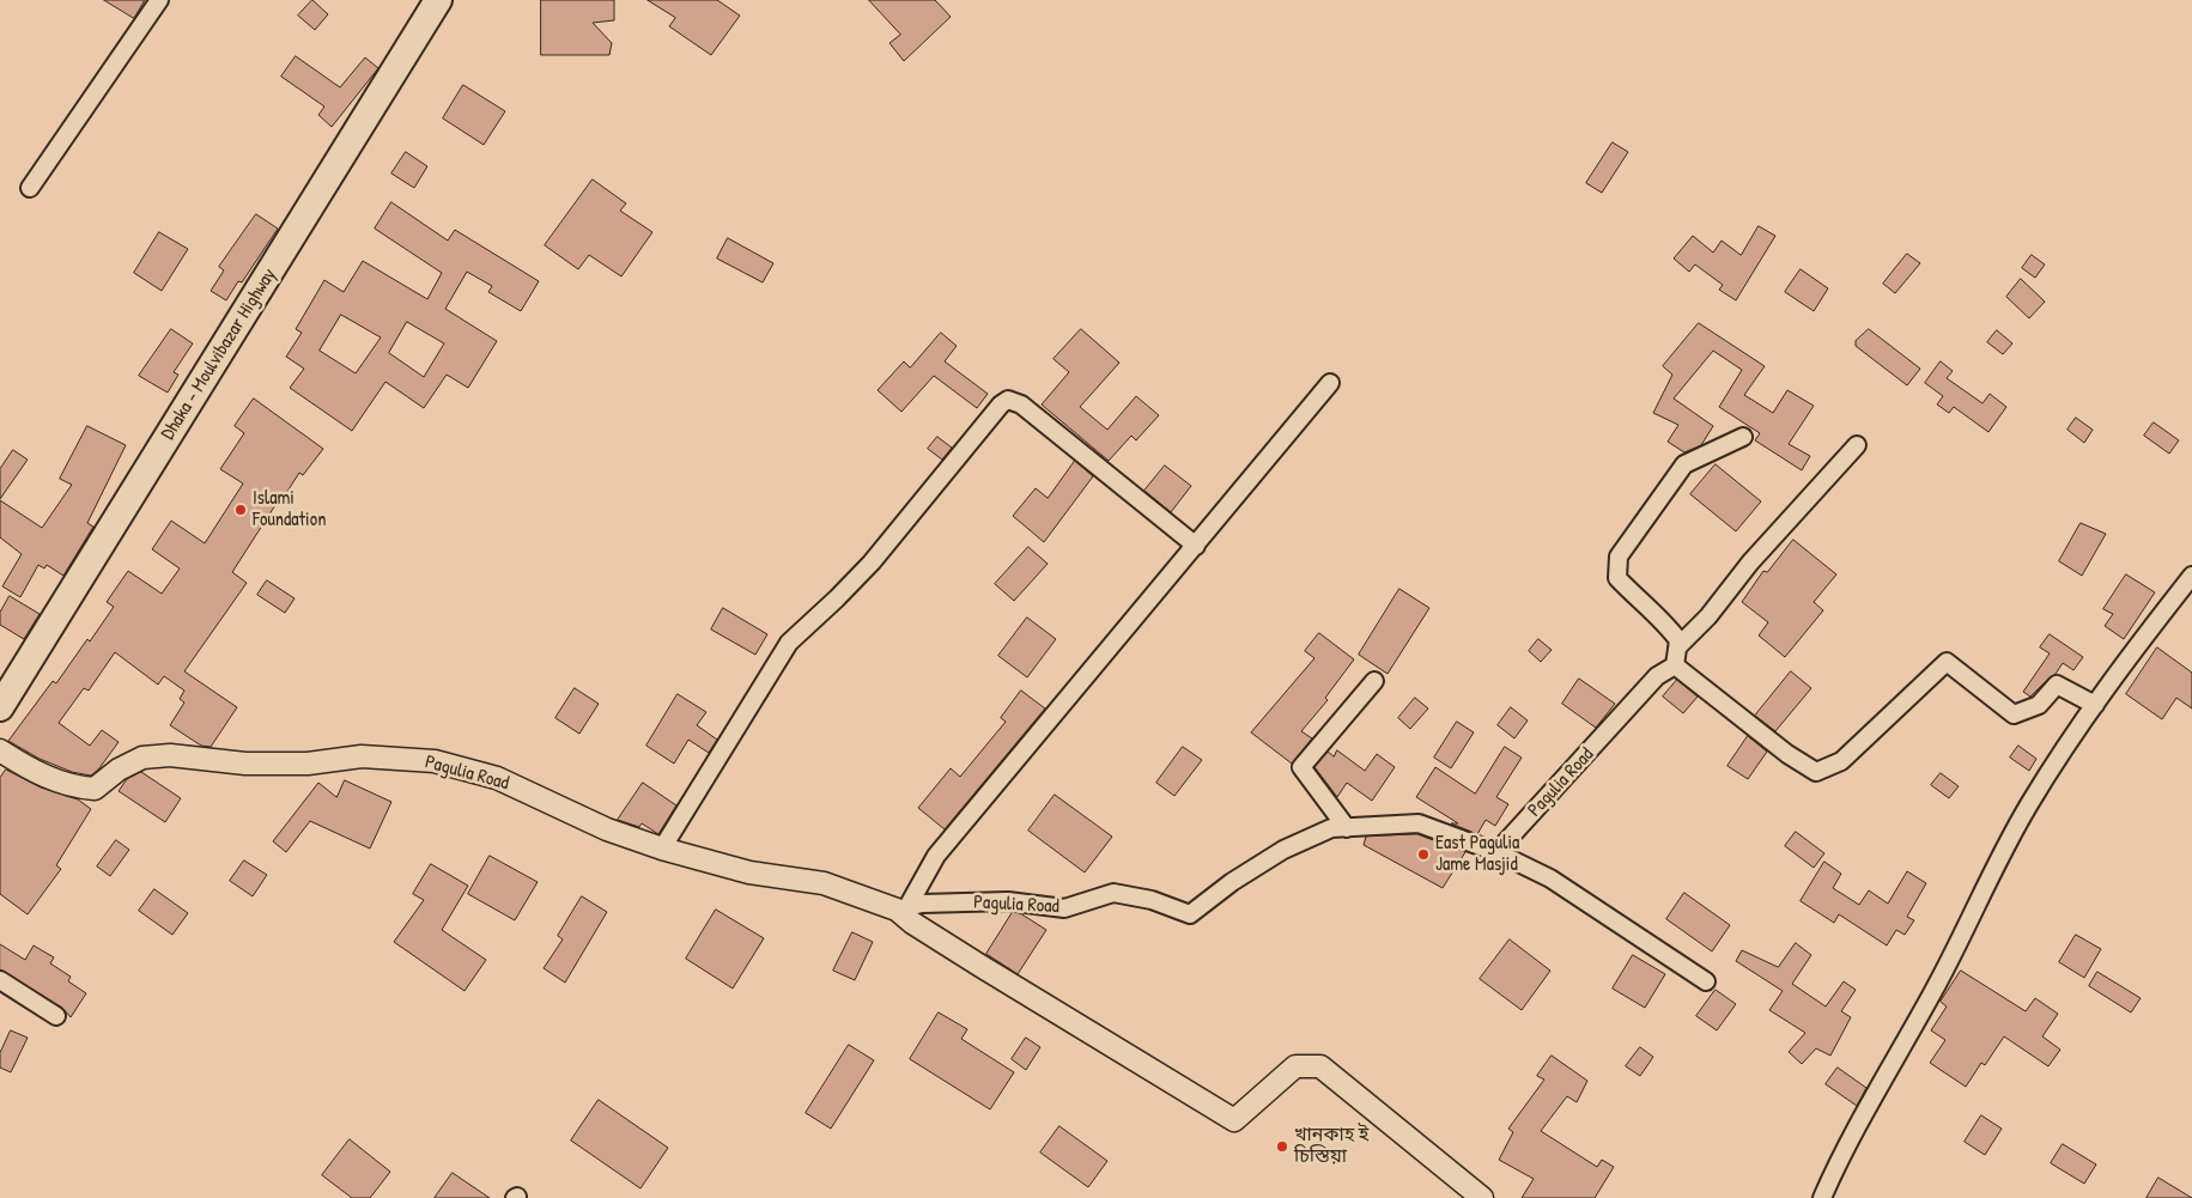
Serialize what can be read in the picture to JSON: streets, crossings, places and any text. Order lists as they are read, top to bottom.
{
  "streets": {
    "highway": ["Dhaka - Moulvibazar Highway"],
    "street": ["Pagulia Road"]
  },
  "places": ["Islami Foundation", "East Pagulia Jame Masjid", "খানকাহ ই চিস্তিয়া"]
}
